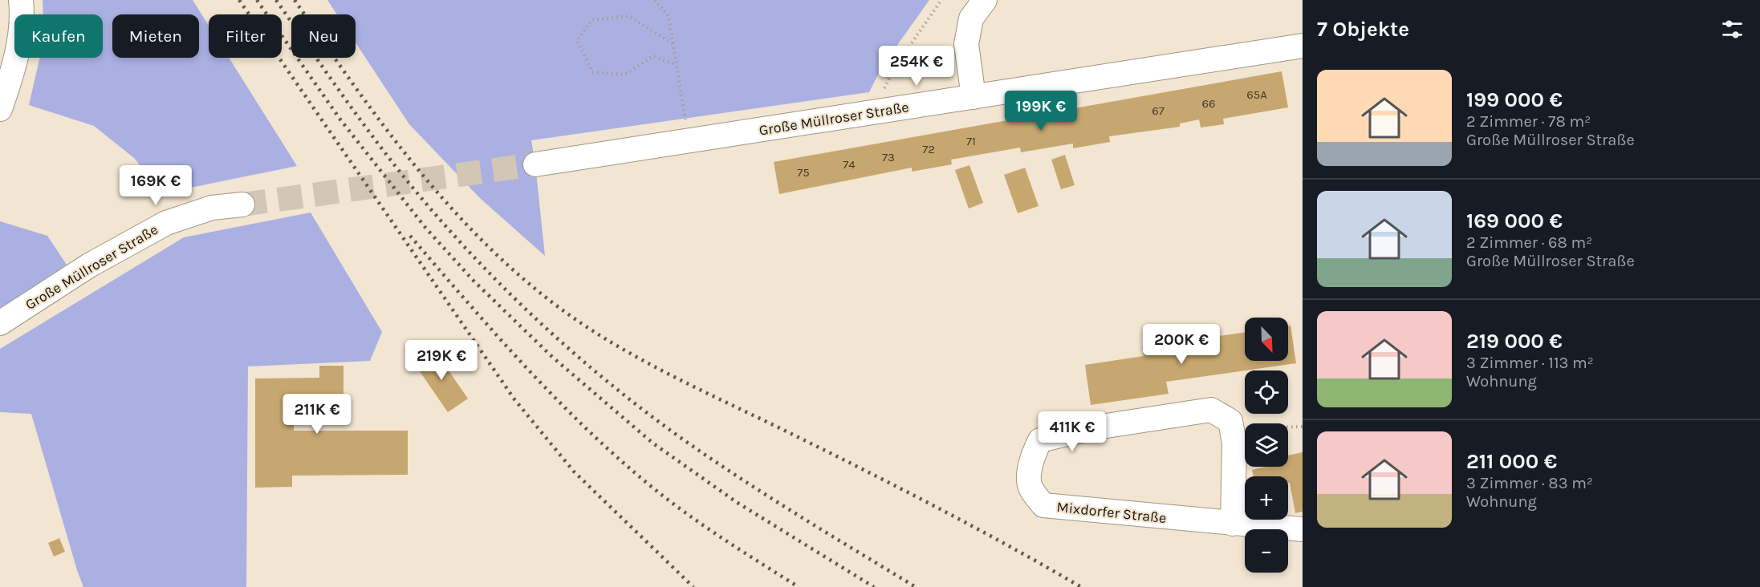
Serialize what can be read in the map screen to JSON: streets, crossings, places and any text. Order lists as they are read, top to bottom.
{
  "streets": {
    "street": ["Große Müllroser Straße", "Mixdorfer Straße"]
  },
  "house_numbers": [
    "65A",
    "66",
    "67",
    "71",
    "72",
    "73",
    "74",
    "75"
  ],
  "north": "bottom right",
  "page": {
    "heading": "7 Objekte",
    "chip": [
      "Kaufen",
      "Mieten",
      "Filter",
      "Neu"
    ],
    "price": [
      "254K €",
      "199K €",
      "169K €",
      "200K €",
      "219K €",
      "211K €",
      "411K €"
    ],
    "list": [
      {
        "name": "199 000 €",
        "note": "2 Zimmer · 78 m² · Große Müllroser Straße"
      },
      {
        "name": "169 000 €",
        "note": "2 Zimmer · 68 m² · Große Müllroser Straße"
      },
      {
        "name": "219 000 €",
        "note": "3 Zimmer · 113 m² · Wohnung"
      },
      {
        "name": "211 000 €",
        "note": "3 Zimmer · 83 m² · Wohnung"
      }
    ],
    "map_buttons": ["+", "−"]
  }
}
